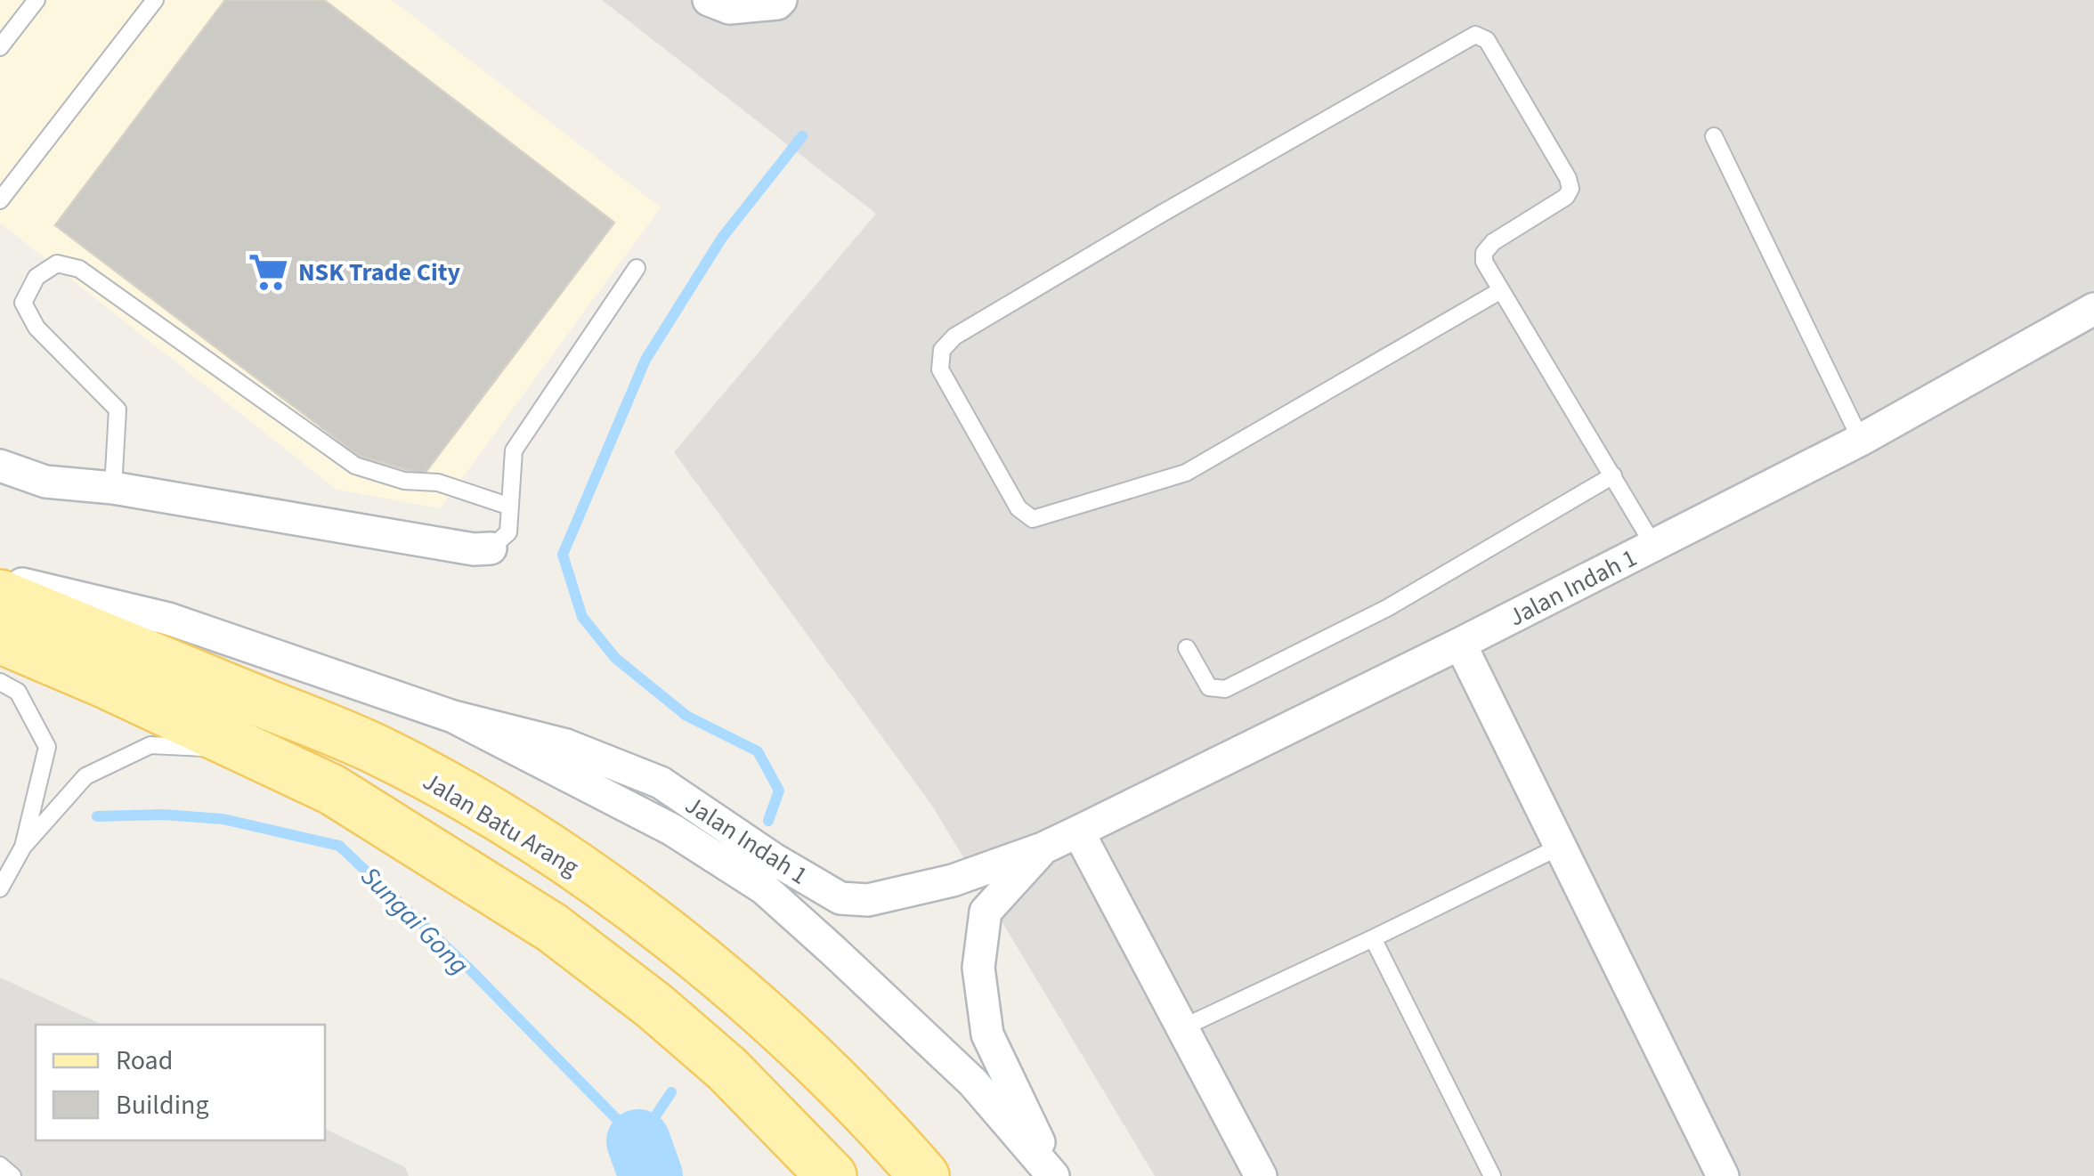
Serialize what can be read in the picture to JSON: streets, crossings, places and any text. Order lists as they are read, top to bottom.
{
  "streets": {
    "main road": ["Jalan Batu Arang"],
    "street": ["Jalan Indah 1"]
  },
  "water": ["Sungai Gong"],
  "places": {
    "supermarket": ["NSK Trade City"]
  },
  "legend": ["Road", "Building"]
}
